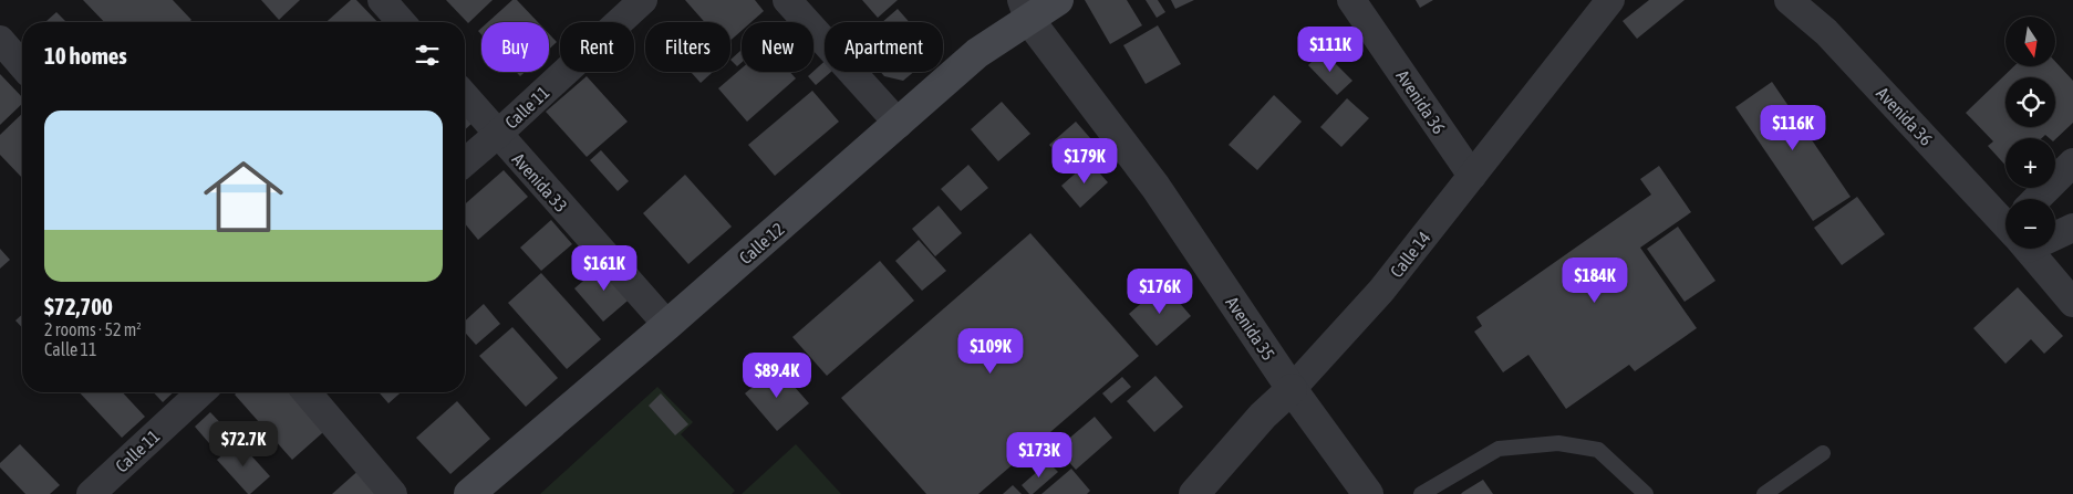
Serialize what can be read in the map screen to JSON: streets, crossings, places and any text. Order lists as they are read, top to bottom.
{
  "streets": {
    "main road": ["Calle 12"],
    "street": [
      "Avenida 36",
      "Calle 11",
      "Avenida 33",
      "Calle 14",
      "Avenida 35"
    ]
  },
  "crossings": [
    ["Avenida 36", "Calle 14"],
    ["Calle 11", "Avenida 33"],
    ["Avenida 33", "Calle 12"],
    ["Calle 12", "Avenida 35"],
    ["Calle 14", "Avenida 35"]
  ],
  "north": "bottom",
  "page": {
    "map_buttons": ["+", "−"],
    "chip": [
      "Buy",
      "Rent",
      "Filters",
      "New",
      "Apartment"
    ],
    "heading": "10 homes",
    "price": [
      "$111K",
      "$116K",
      "$179K",
      "$161K",
      "$184K",
      "$176K",
      "$109K",
      "$89.4K",
      "$72.7K",
      "$173K"
    ],
    "list": [
      {
        "name": "$72,700",
        "note": "2 rooms · 52 m² · Calle 11"
      }
    ]
  }
}
